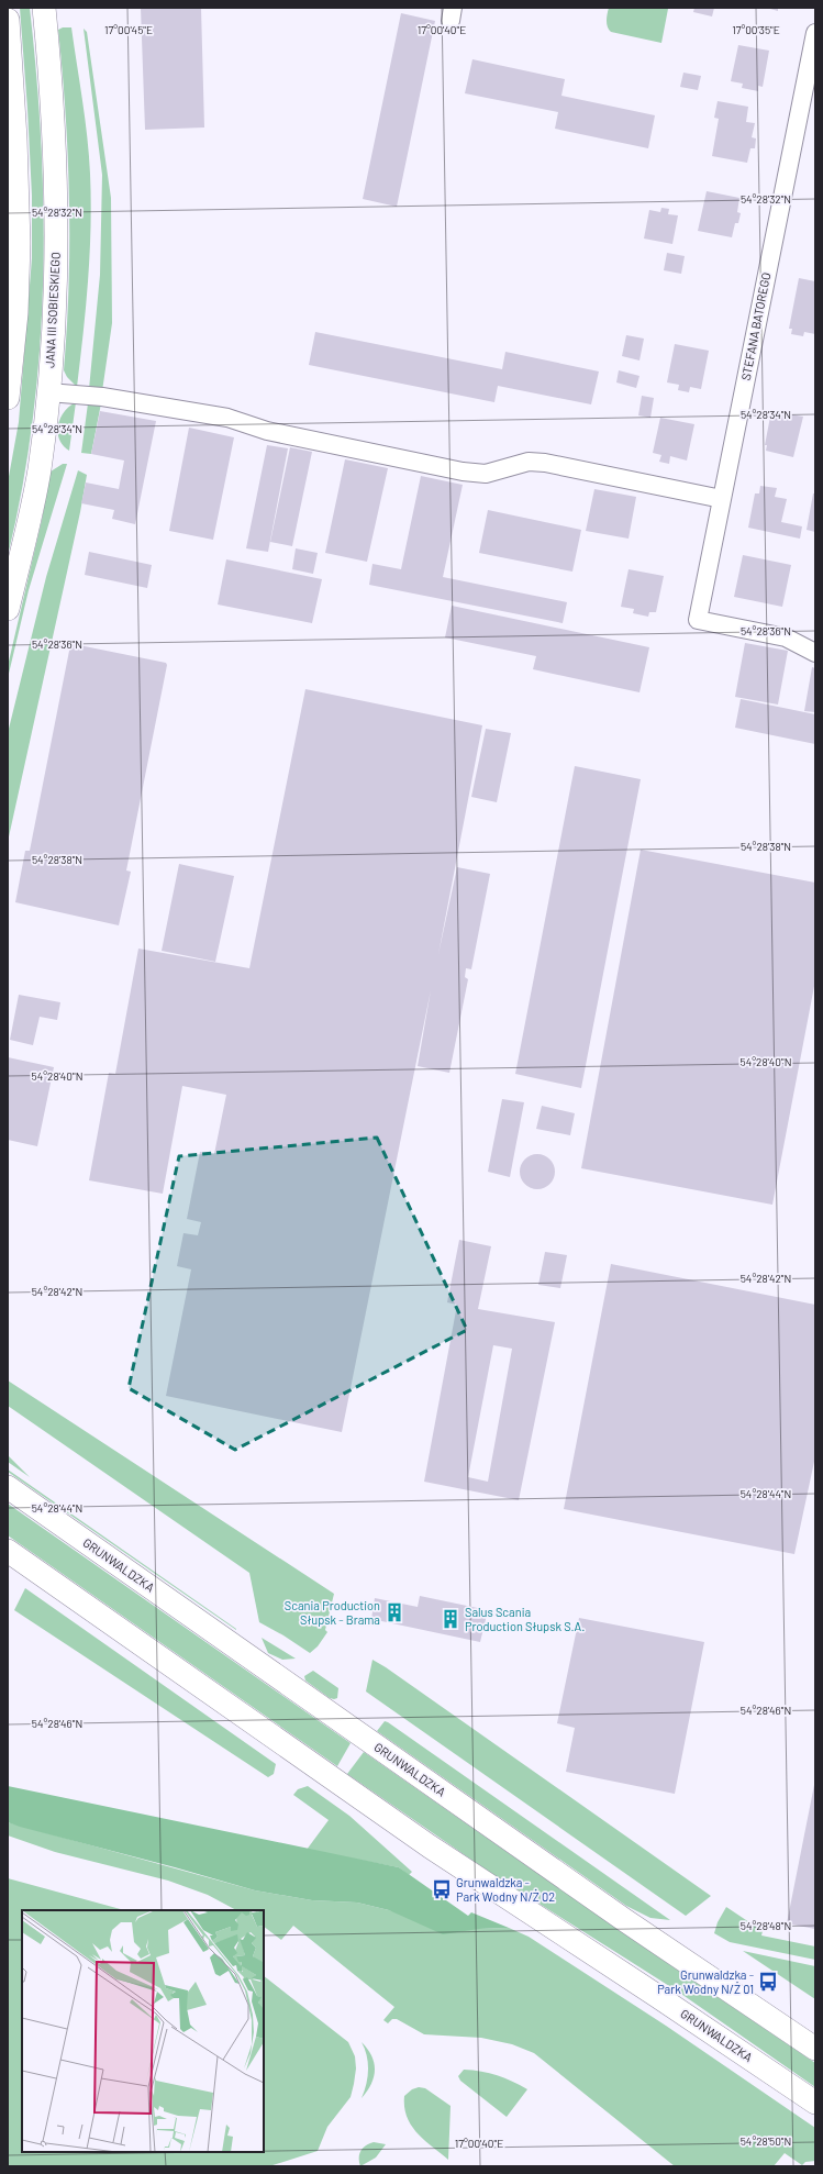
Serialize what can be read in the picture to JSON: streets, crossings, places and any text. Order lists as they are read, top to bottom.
{
  "streets": {
    "street": ["JANA III SOBIESKIEGO", "STEFANA BATOREGO", "GRUNWALDZKA"]
  },
  "places": {
    "building": ["Scania Production Słupsk - Brama", "Salus Scania Production Słupsk S.A."],
    "bus stop": ["Grunwaldzka - Park Wodny N/Ż 02", "Grunwaldzka - Park Wodny N/Ż 01"]
  },
  "coordinates": [
    "17°00'45\"E",
    "17°00'40\"E",
    "17°00'35\"E",
    "54°28'32\"N",
    "54°28'34\"N",
    "54°28'36\"N",
    "54°28'38\"N",
    "54°28'40\"N",
    "54°28'42\"N",
    "54°28'44\"N",
    "54°28'46\"N",
    "54°28'48\"N",
    "54°28'50\"N"
  ]
}
